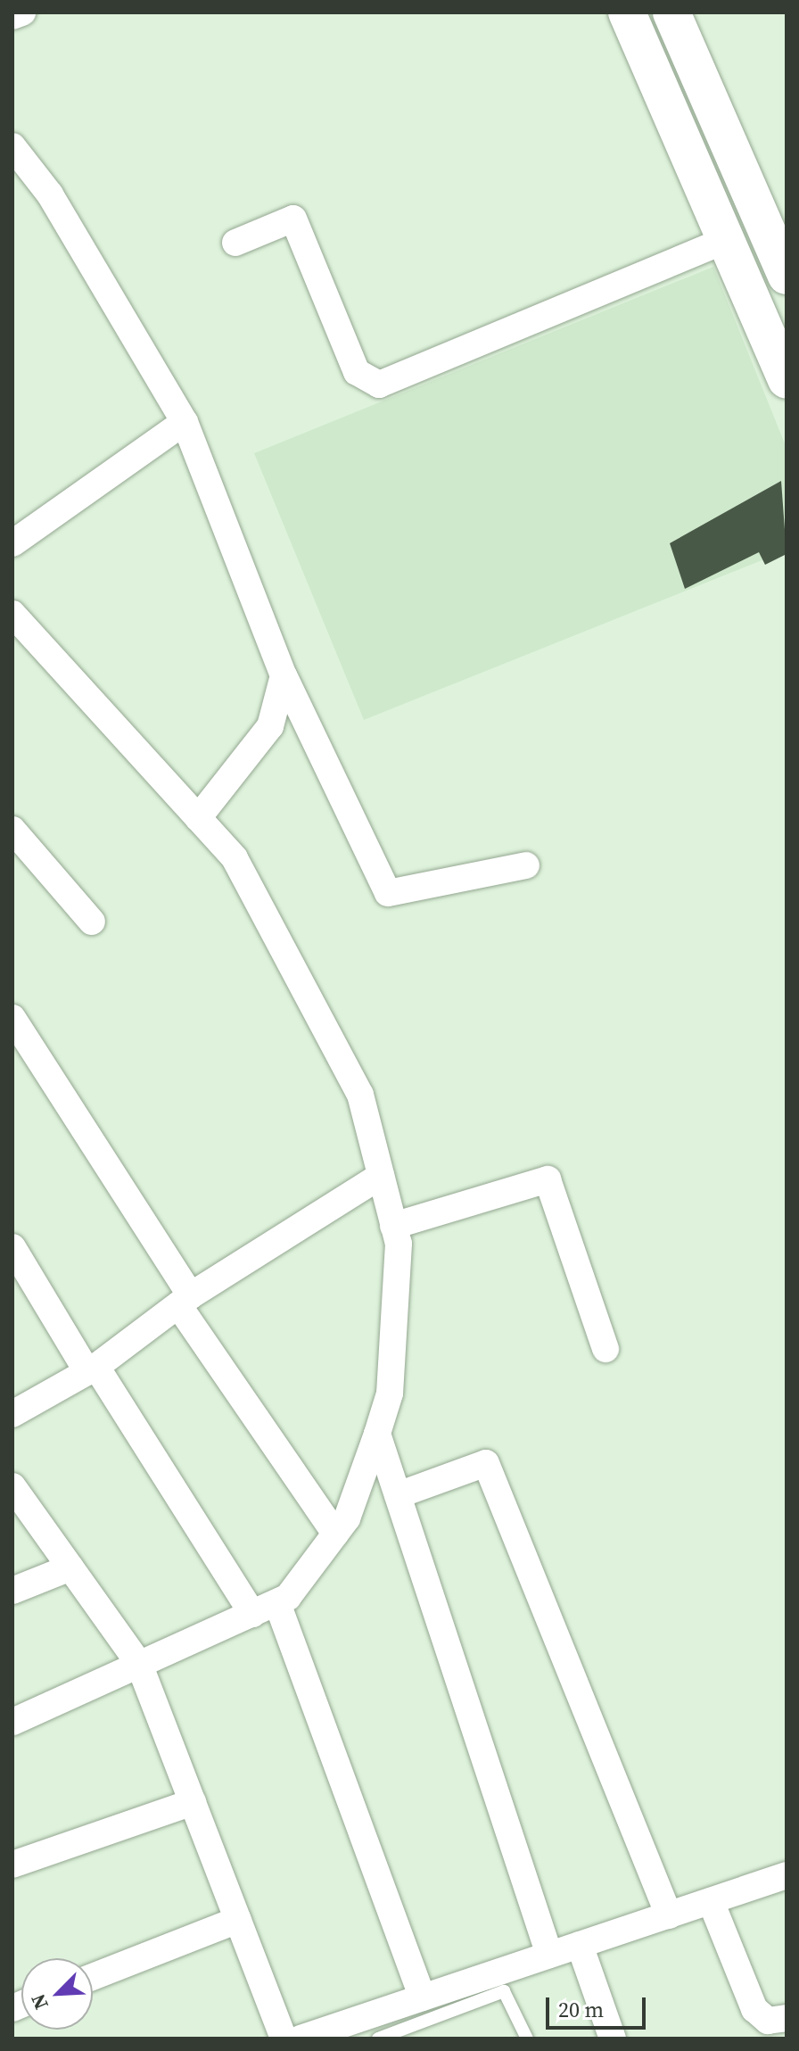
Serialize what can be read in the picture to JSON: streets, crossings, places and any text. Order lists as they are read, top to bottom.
{
  "scale_bar": "20 m",
  "north": "bottom left"
}
